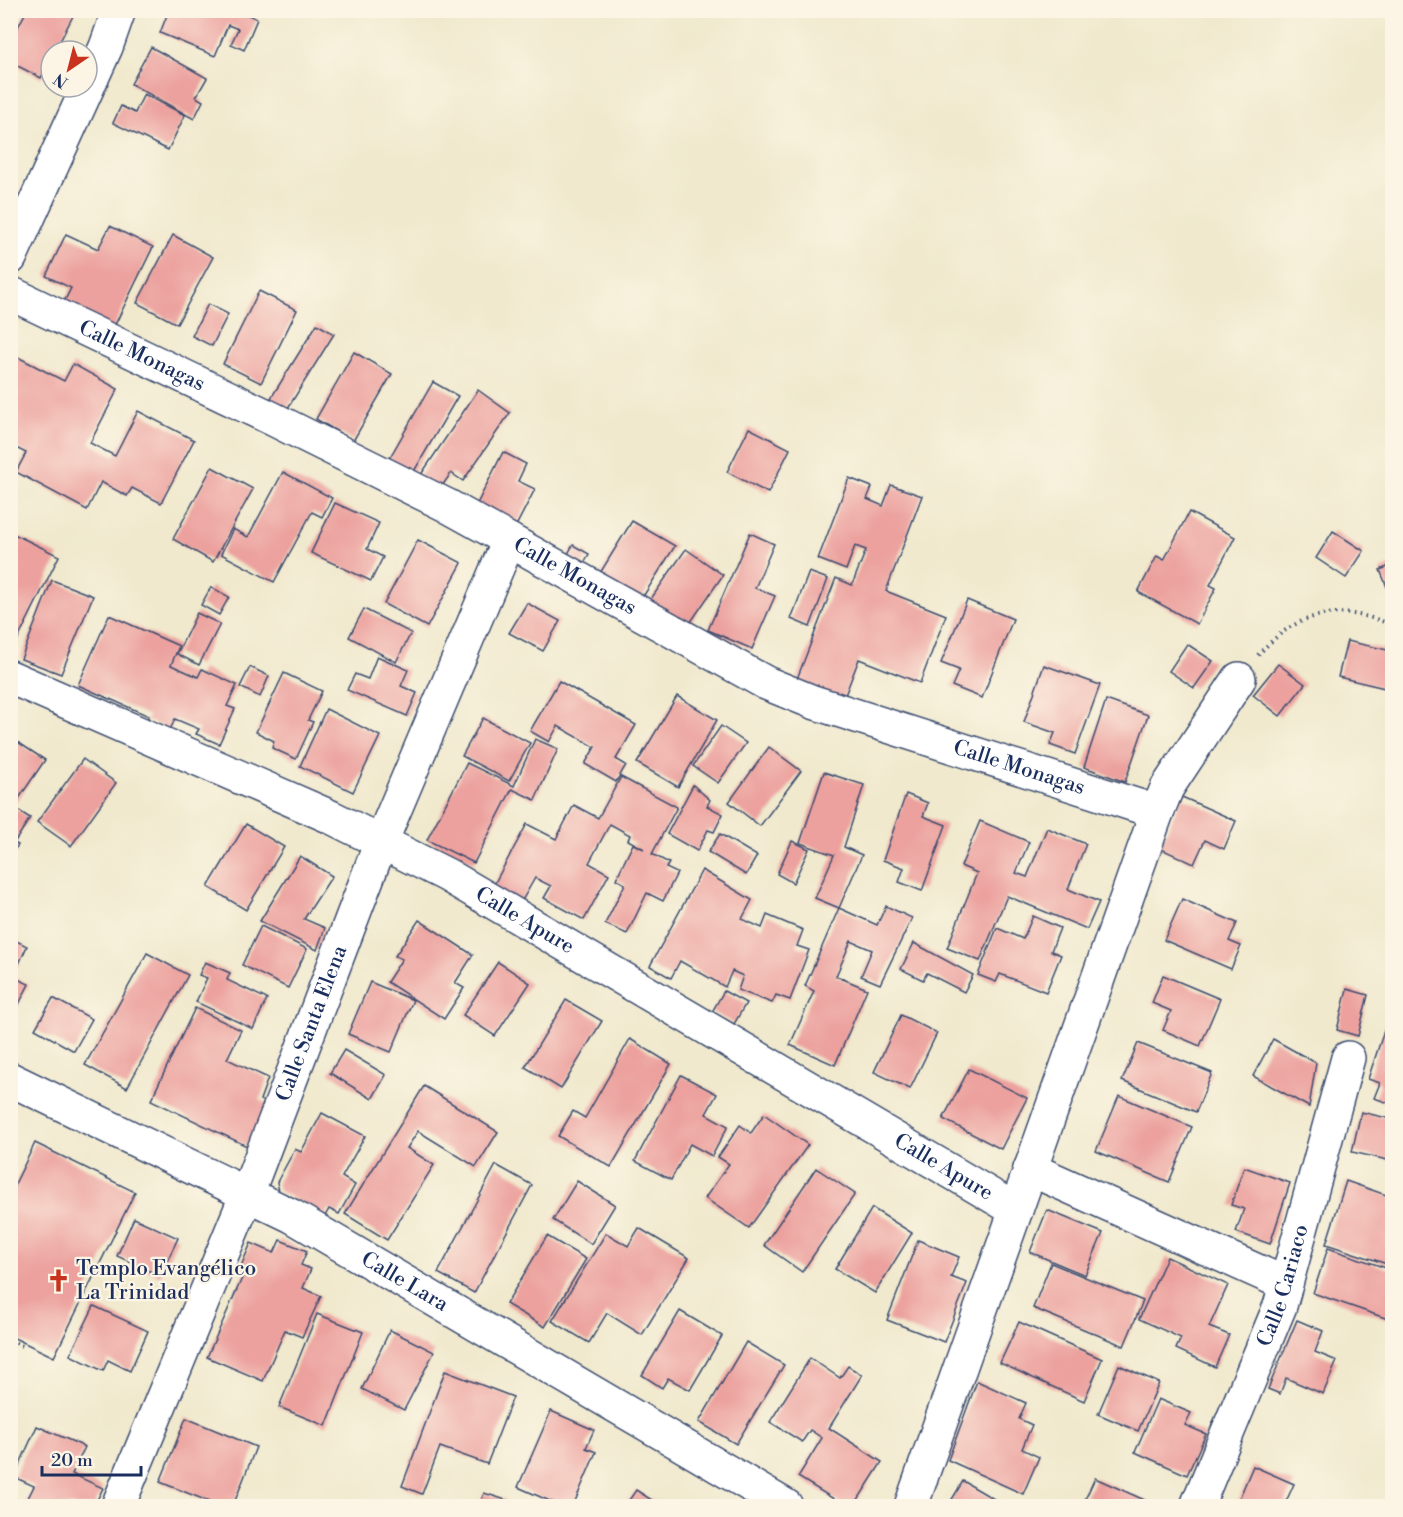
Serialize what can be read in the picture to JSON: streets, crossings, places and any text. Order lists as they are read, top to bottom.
{
  "streets": {
    "street": [
      "Calle Monagas",
      "Calle Apure",
      "Calle Santa Elena",
      "Calle Lara",
      "Calle Cariaco"
    ]
  },
  "crossings": [
    ["Calle Monagas", "Calle Santa Elena"],
    ["Calle Apure", "Calle Santa Elena"],
    ["Calle Santa Elena", "Calle Lara"]
  ],
  "places": {
    "church": ["Templo Evangélico La Trinidad"]
  },
  "scale_bar": "20 m",
  "north": "bottom left"
}
